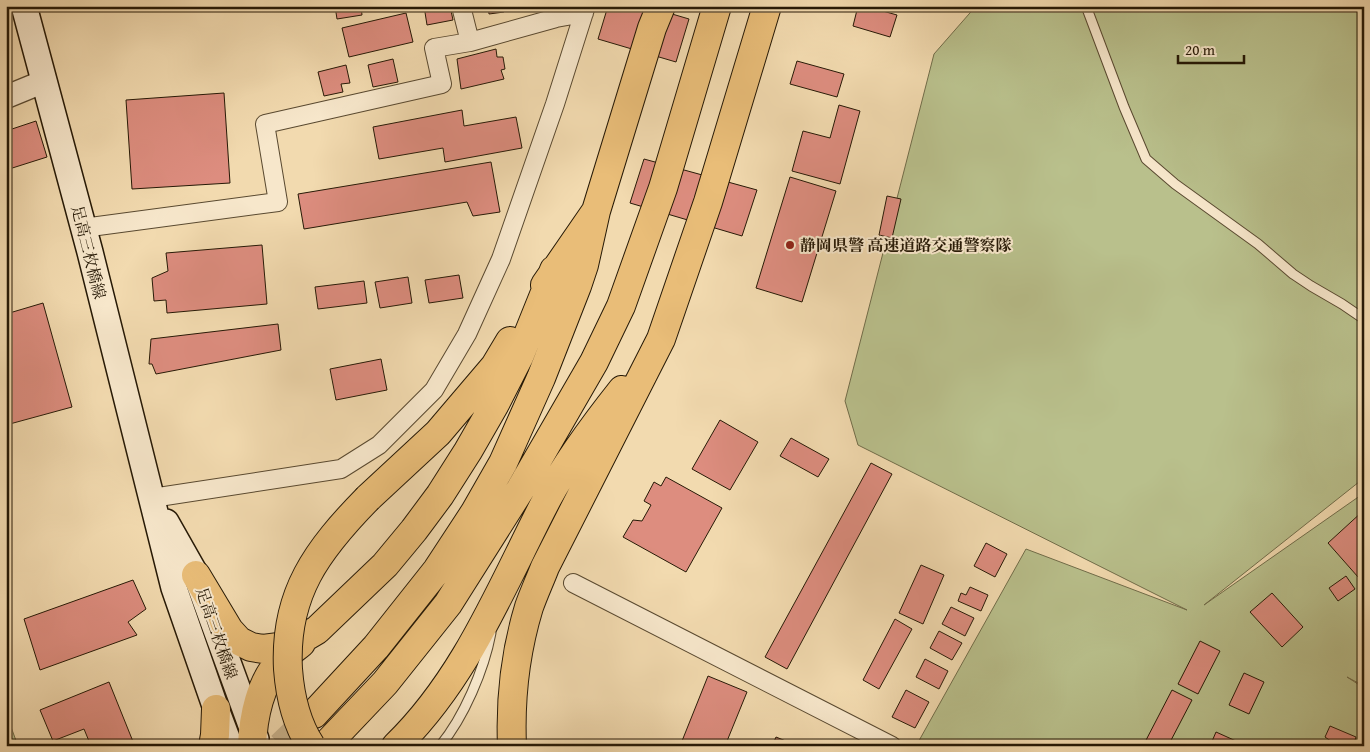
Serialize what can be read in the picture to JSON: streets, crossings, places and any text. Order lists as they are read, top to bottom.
{
  "streets": {
    "main road": ["足高三枚橋線"]
  },
  "places": ["静岡県警 高速道路交通警察隊"],
  "scale_bar": "20 m"
}
